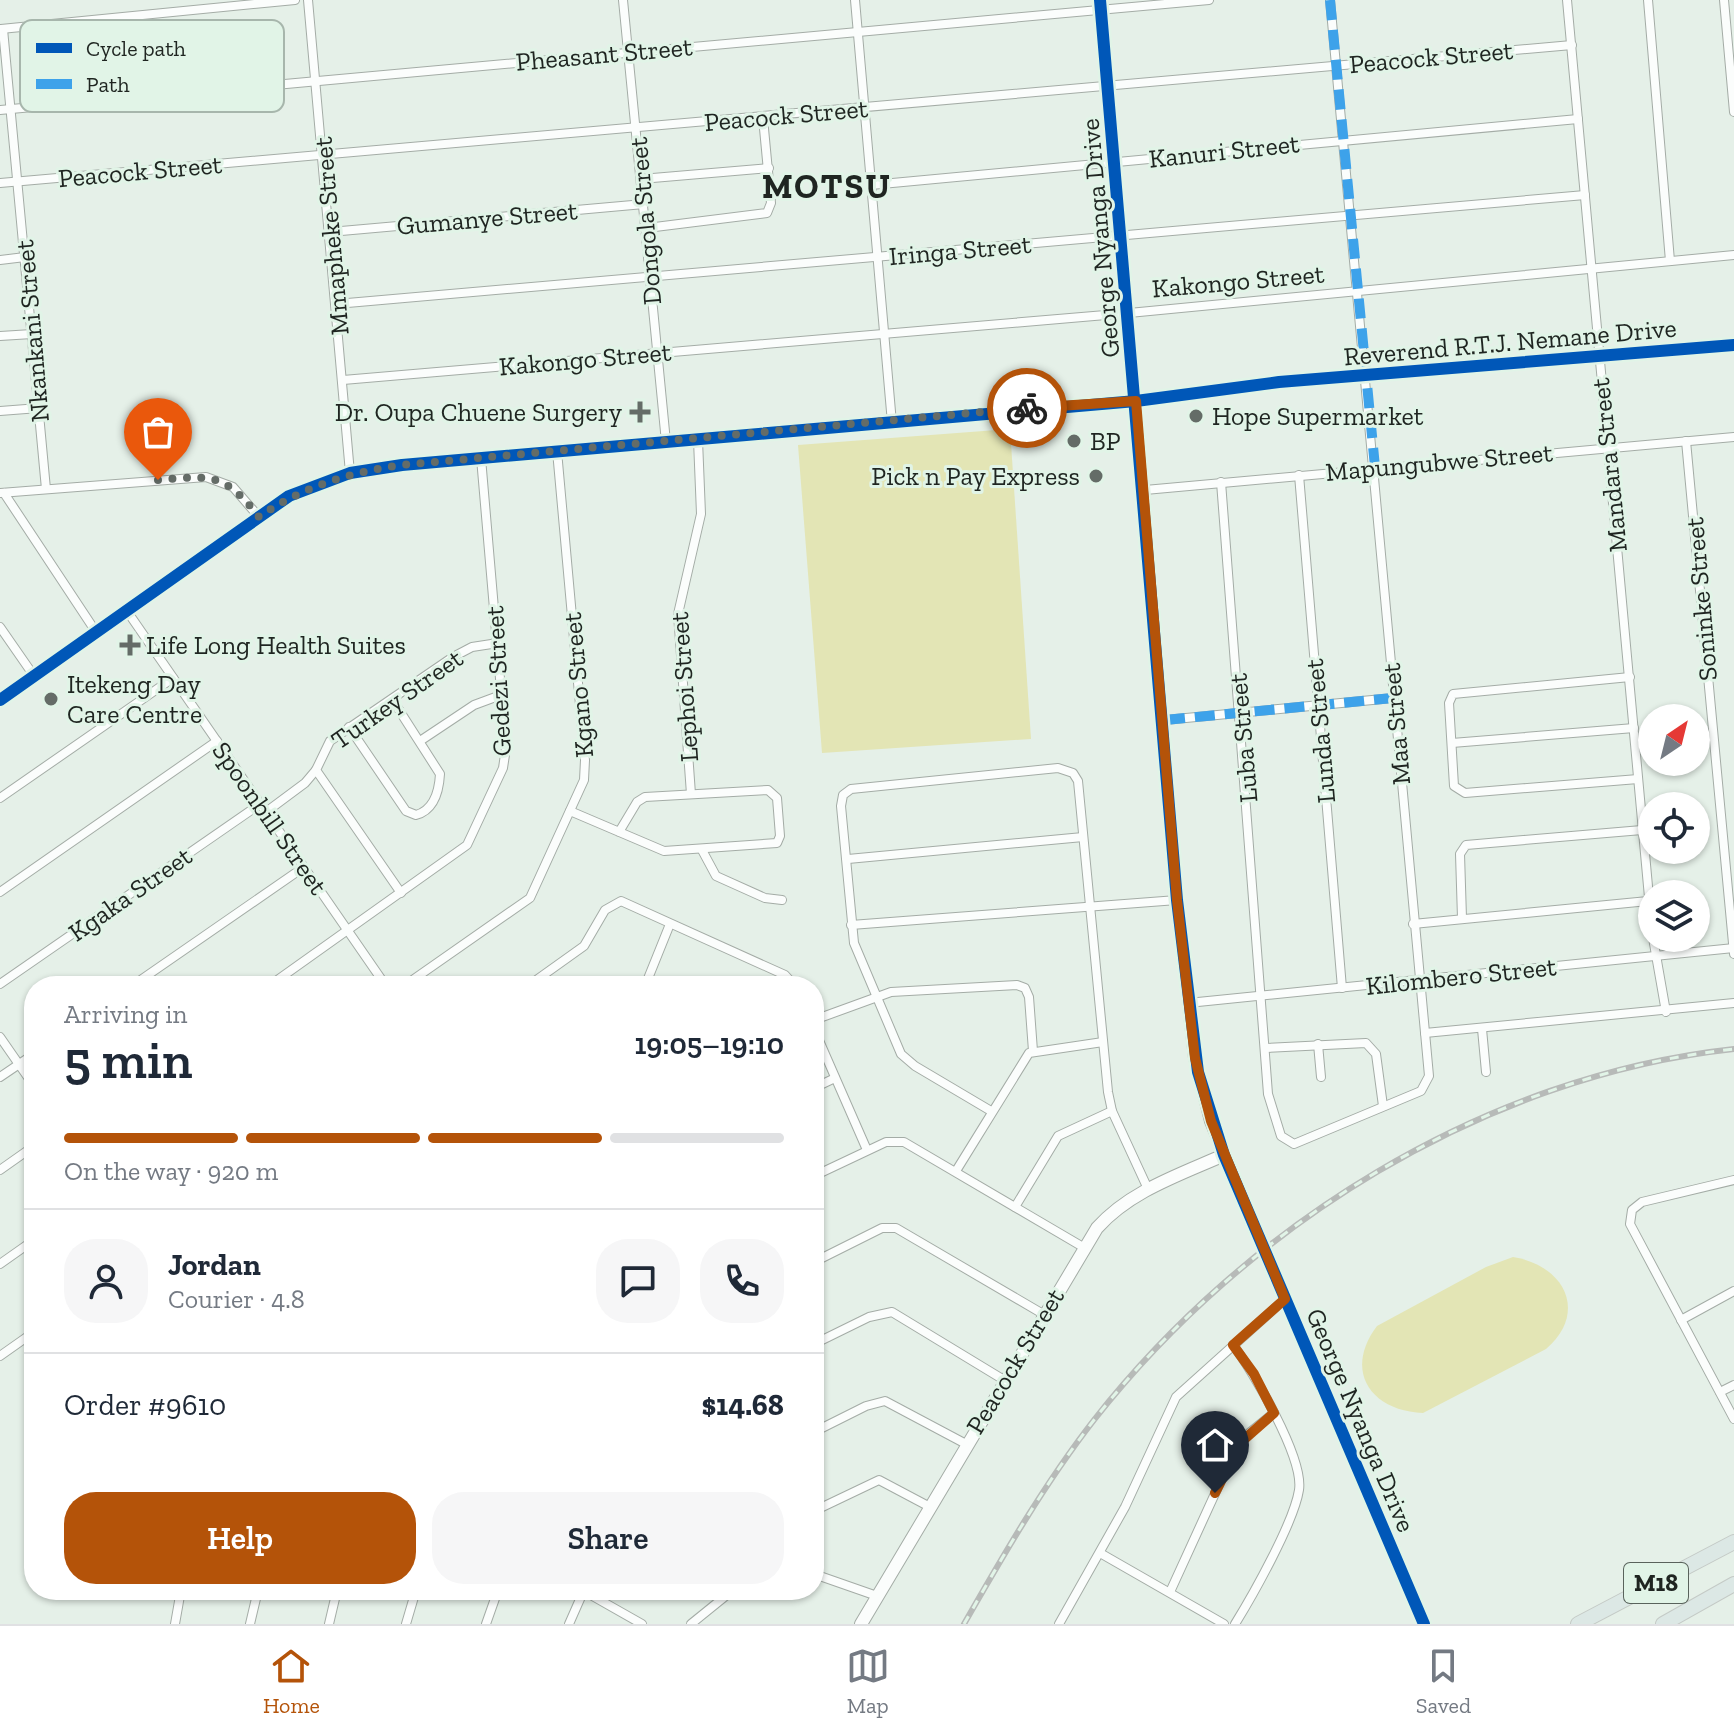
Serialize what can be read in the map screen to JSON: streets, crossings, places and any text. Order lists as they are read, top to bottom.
{
  "streets": {
    "main road": ["M18"],
    "street": [
      "Pheasant Street",
      "Peacock Street",
      "Kanuri Street",
      "Gumanye Street",
      "Dongola Street",
      "Mmapheke Street",
      "George Nyanga Drive",
      "Iringa Street",
      "Kakongo Street",
      "Nkankani Street",
      "Reverend R.T.J. Nemane Drive",
      "Mapungubwe Street",
      "Mandara Street",
      "Soninke Street",
      "Gedezi Street",
      "Kgano Street",
      "Lephoi Street",
      "Turkey Street",
      "Maa Street",
      "Lunda Street",
      "Luba Street",
      "Spoonbill Street",
      "Kgaka Street",
      "Kilombero Street"
    ]
  },
  "crossings": [
    ["Pheasant Street", "Dongola Street"],
    ["Pheasant Street", "Mmapheke Street"],
    ["Pheasant Street", "George Nyanga Drive"],
    ["Pheasant Street", "Nkankani Street"],
    ["Peacock Street", "Dongola Street"],
    ["Peacock Street", "Mmapheke Street"],
    ["Peacock Street", "George Nyanga Drive"],
    ["Peacock Street", "Nkankani Street"],
    ["Peacock Street", "Mandara Street"],
    ["Peacock Street", "Maa Street"],
    ["Kanuri Street", "George Nyanga Drive"],
    ["Kanuri Street", "Mandara Street"],
    ["Kanuri Street", "Maa Street"],
    ["Gumanye Street", "Dongola Street"],
    ["Gumanye Street", "Mmapheke Street"],
    ["Dongola Street", "Iringa Street"],
    ["Dongola Street", "Kakongo Street"],
    ["Dongola Street", "Reverend R.T.J. Nemane Drive"],
    ["Mmapheke Street", "Iringa Street"],
    ["Mmapheke Street", "Kakongo Street"],
    ["Mmapheke Street", "Reverend R.T.J. Nemane Drive"],
    ["George Nyanga Drive", "Iringa Street"],
    ["George Nyanga Drive", "Kakongo Street"],
    ["George Nyanga Drive", "Reverend R.T.J. Nemane Drive"],
    ["George Nyanga Drive", "Mapungubwe Street"],
    ["George Nyanga Drive", "Kilombero Street"],
    ["Iringa Street", "Mandara Street"],
    ["Iringa Street", "Maa Street"],
    ["Kakongo Street", "Mandara Street"],
    ["Kakongo Street", "Maa Street"],
    ["Reverend R.T.J. Nemane Drive", "Mandara Street"],
    ["Reverend R.T.J. Nemane Drive", "Gedezi Street"],
    ["Reverend R.T.J. Nemane Drive", "Kgano Street"],
    ["Reverend R.T.J. Nemane Drive", "Lephoi Street"],
    ["Reverend R.T.J. Nemane Drive", "Maa Street"],
    ["Reverend R.T.J. Nemane Drive", "Spoonbill Street"],
    ["Mapungubwe Street", "Mandara Street"],
    ["Mapungubwe Street", "Soninke Street"],
    ["Mapungubwe Street", "Maa Street"],
    ["Mapungubwe Street", "Lunda Street"],
    ["Mapungubwe Street", "Luba Street"],
    ["Soninke Street", "Kilombero Street"],
    ["Gedezi Street", "Turkey Street"],
    ["Gedezi Street", "Spoonbill Street"],
    ["Turkey Street", "Kgaka Street"],
    ["Maa Street", "Luba Street"],
    ["Maa Street", "Kilombero Street"],
    ["Lunda Street", "Kilombero Street"],
    ["Luba Street", "Kilombero Street"],
    ["Spoonbill Street", "Kgaka Street"]
  ],
  "districts": ["MOTSU"],
  "places": {
    "health": ["Dr. Oupa Chuene Surgery", "Life Long Health Suites"],
    "other": [
      "Hope Supermarket",
      "BP",
      "Pick n Pay Express",
      "Itekeng Day Care Centre"
    ]
  },
  "legend": ["Cycle path", "Path"],
  "north": "top right",
  "page": {
    "heading": ["5 min", "Arriving in", "19:05–19:10"],
    "panel": [
      "Jordan",
      "Courier · 4.8",
      "Order #9610",
      "$14.68"
    ],
    "bar": "On the way · 920 m",
    "buttons": ["Help", "Share"],
    "tabs": ["Home", "Map", "Saved"]
  }
}
